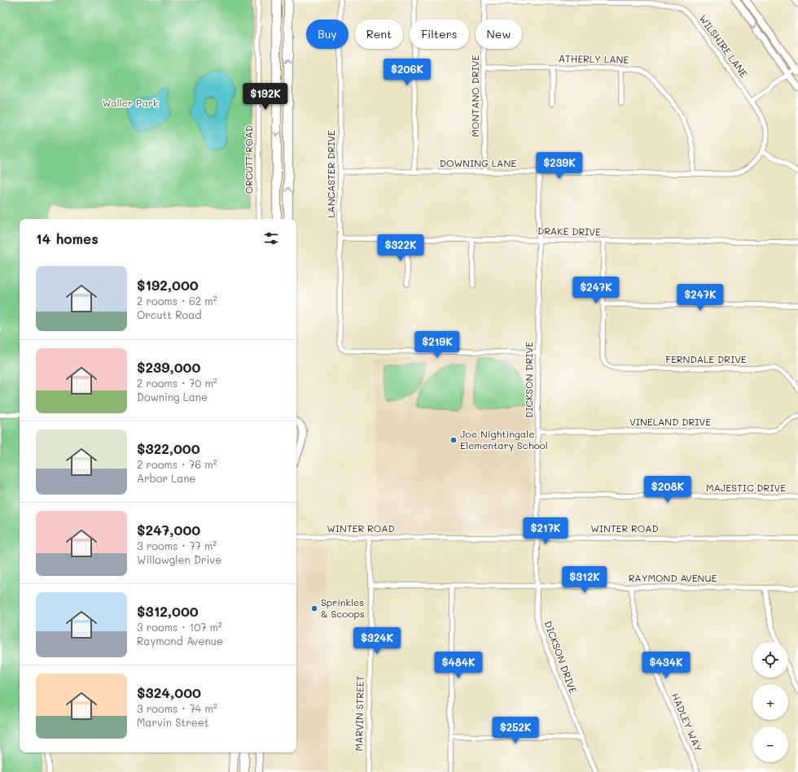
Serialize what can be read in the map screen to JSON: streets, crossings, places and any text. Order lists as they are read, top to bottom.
{
  "streets": {
    "street": [
      "WILSHIRE LANE",
      "ATHERLY LANE",
      "MONTANO DRIVE",
      "ORCUTT ROAD",
      "DOWNING LANE",
      "LANCASTER DRIVE",
      "DRAKE DRIVE",
      "FERNDALE DRIVE",
      "DICKSON DRIVE",
      "VINELAND DRIVE",
      "MAJESTIC DRIVE",
      "WINTER ROAD",
      "RAYMOND AVENUE",
      "MARVIN STREET",
      "HADLEY WAY"
    ]
  },
  "crossings": [
    ["WILSHIRE LANE", "MONTANO DRIVE"],
    ["WILSHIRE LANE", "DOWNING LANE"],
    ["ATHERLY LANE", "MONTANO DRIVE"],
    ["ATHERLY LANE", "DOWNING LANE"],
    ["MONTANO DRIVE", "DOWNING LANE"],
    ["DOWNING LANE", "LANCASTER DRIVE"],
    ["DOWNING LANE", "DICKSON DRIVE"],
    ["LANCASTER DRIVE", "DRAKE DRIVE"],
    ["LANCASTER DRIVE", "DICKSON DRIVE"],
    ["DRAKE DRIVE", "DICKSON DRIVE"],
    ["DICKSON DRIVE", "VINELAND DRIVE"],
    ["DICKSON DRIVE", "MAJESTIC DRIVE"],
    ["DICKSON DRIVE", "WINTER ROAD"],
    ["DICKSON DRIVE", "RAYMOND AVENUE"],
    ["WINTER ROAD", "MARVIN STREET"],
    ["RAYMOND AVENUE", "MARVIN STREET"],
    ["RAYMOND AVENUE", "HADLEY WAY"]
  ],
  "parks": ["Waller Park"],
  "places": ["Joe Nightingale Elementary School", "Sprinkles & Scoops"],
  "page": {
    "chip": [
      "Buy",
      "Rent",
      "Filters",
      "New"
    ],
    "price": [
      "$206K",
      "$192K",
      "$239K",
      "$322K",
      "$247K",
      "$247K",
      "$219K",
      "$208K",
      "$217K",
      "$312K",
      "$324K",
      "$484K",
      "$434K",
      "$252K"
    ],
    "heading": "14 homes",
    "list": [
      {
        "name": "$192,000",
        "note": "2 rooms · 62 m² · Orcutt Road"
      },
      {
        "name": "$239,000",
        "note": "2 rooms · 70 m² · Downing Lane"
      },
      {
        "name": "$322,000",
        "note": "2 rooms · 76 m² · Arbor Lane"
      },
      {
        "name": "$247,000",
        "note": "3 rooms · 77 m² · Willowglen Drive"
      },
      {
        "name": "$312,000",
        "note": "3 rooms · 107 m² · Raymond Avenue"
      },
      {
        "name": "$324,000",
        "note": "3 rooms · 74 m² · Marvin Street"
      }
    ],
    "map_buttons": ["+", "−"]
  }
}
